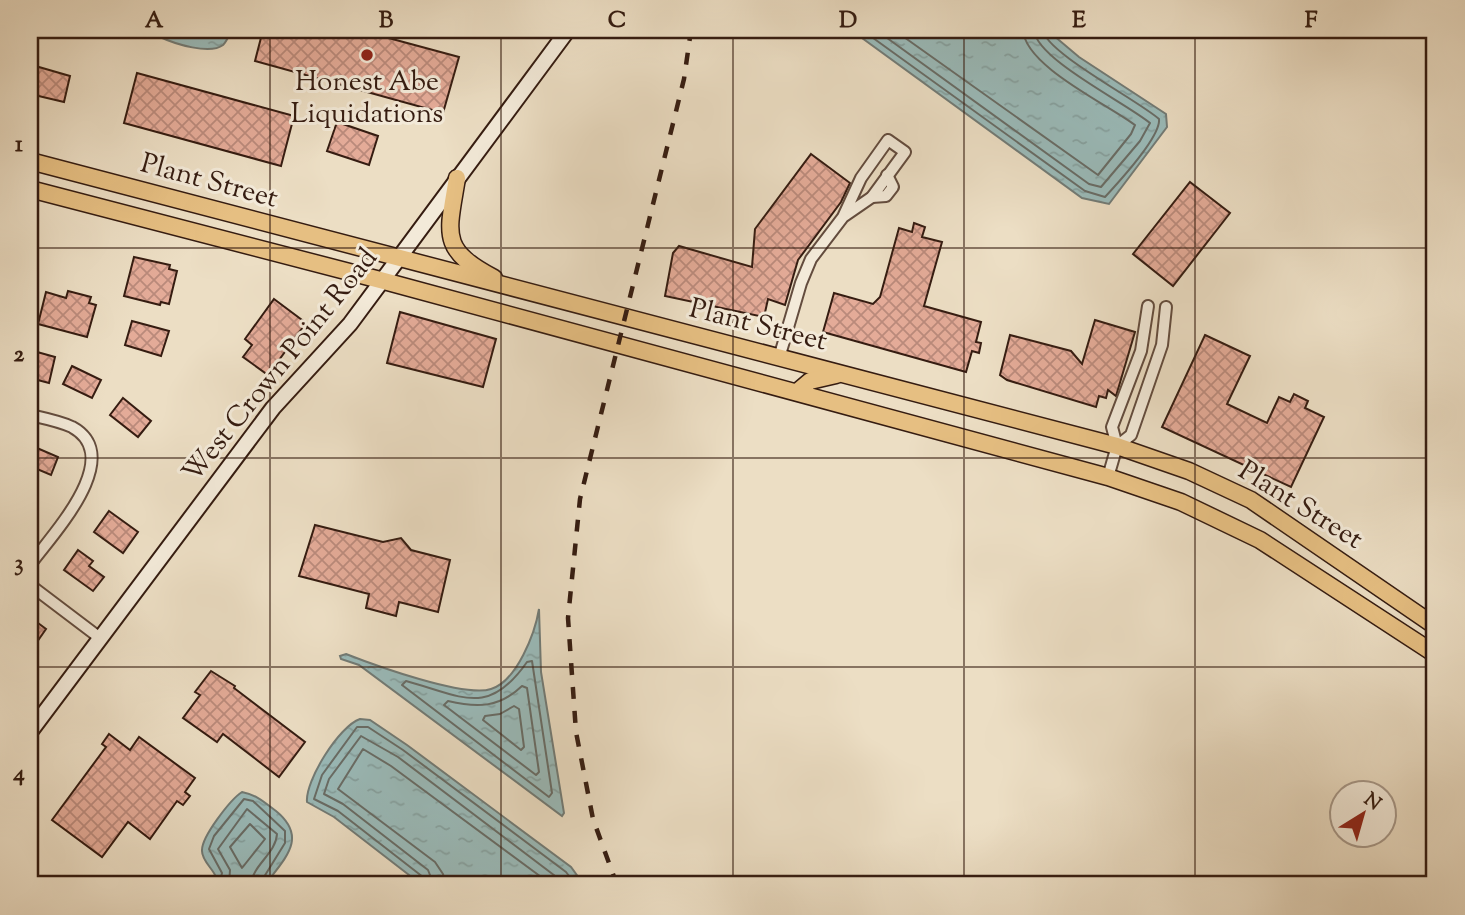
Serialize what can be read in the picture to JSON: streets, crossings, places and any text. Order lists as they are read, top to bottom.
{
  "streets": {
    "main road": ["Plant Street"],
    "street": ["West Crown Point Road"]
  },
  "crossings": [
    ["Plant Street", "West Crown Point Road"]
  ],
  "places": ["Honest Abe Liquidations"],
  "north": "top right",
  "grid": {
    "columns": [
      "A",
      "B",
      "C",
      "D",
      "E",
      "F"
    ],
    "rows": [
      "1",
      "2",
      "3",
      "4"
    ]
  }
}
